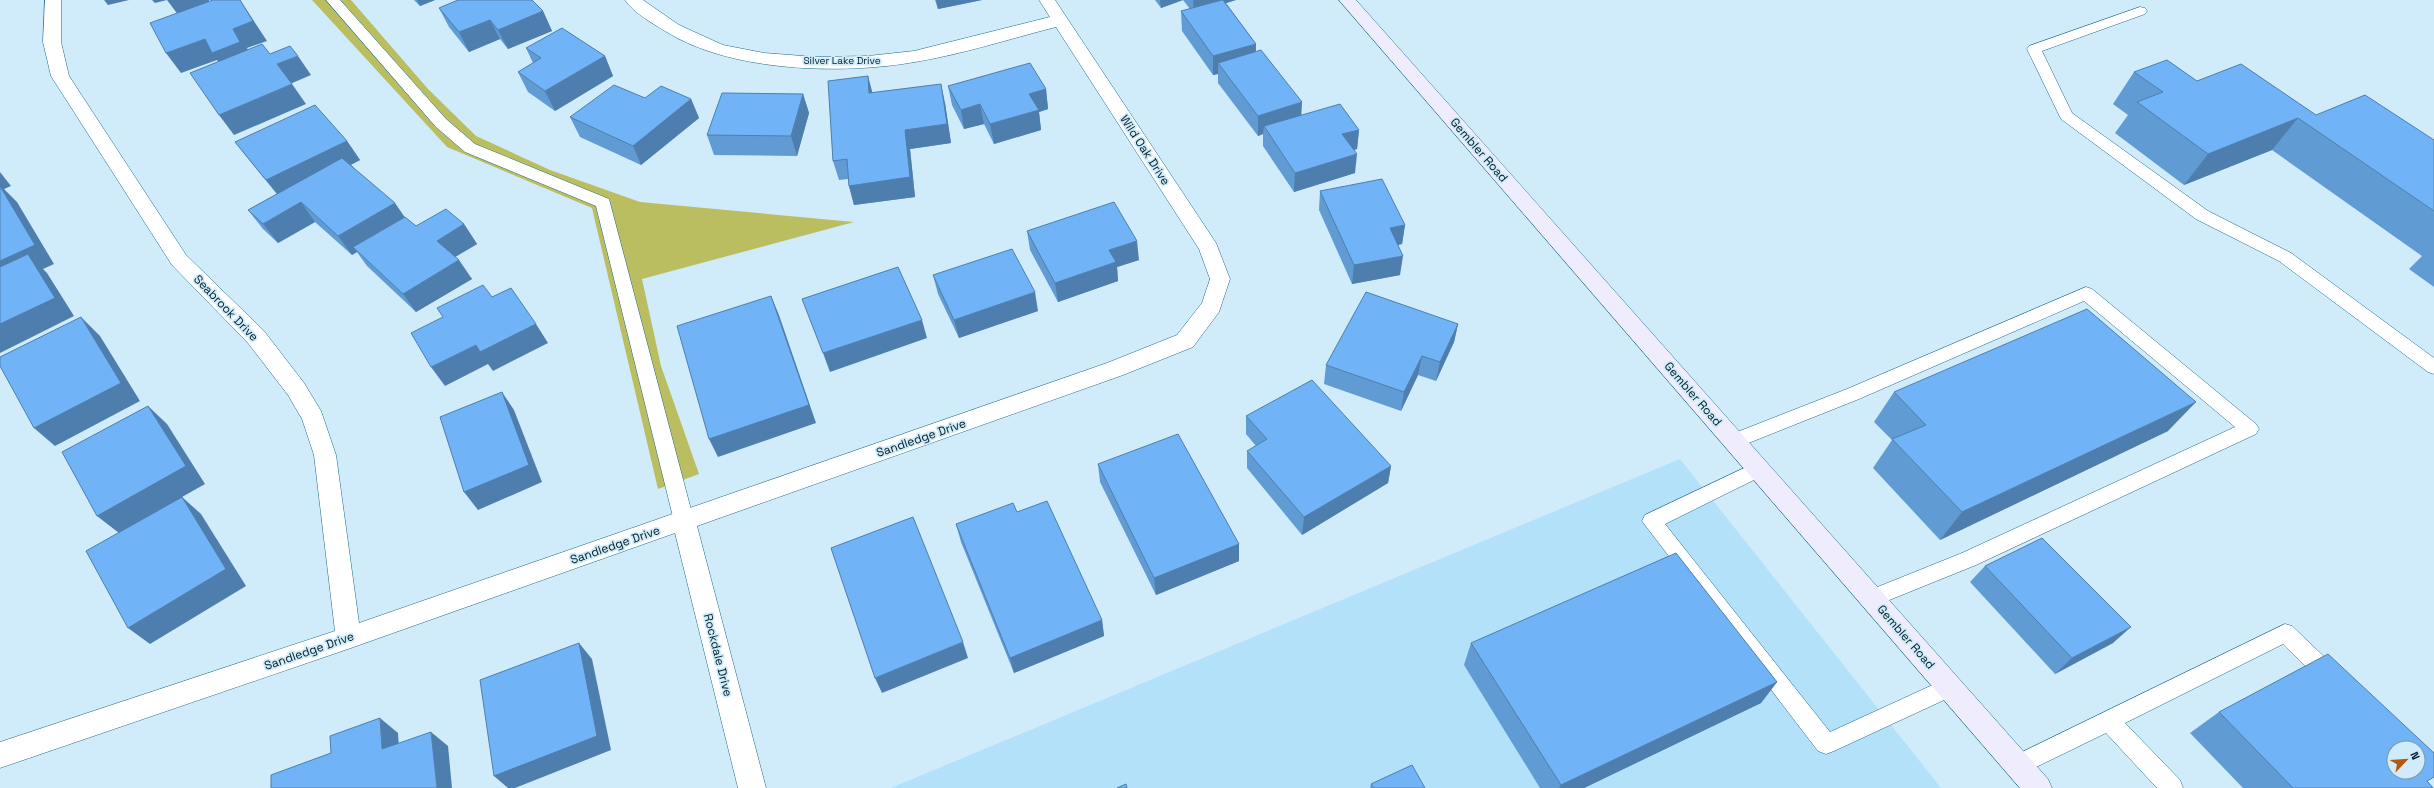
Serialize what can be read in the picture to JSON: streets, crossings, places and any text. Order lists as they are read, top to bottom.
{
  "streets": {
    "main road": ["Gembler Road"],
    "street": [
      "Silver Lake Drive",
      "Wild Oak Drive",
      "Seabrook Drive",
      "Sandledge Drive",
      "Rockdale Drive"
    ]
  },
  "crossings": [
    ["Silver Lake Drive", "Wild Oak Drive"],
    ["Wild Oak Drive", "Sandledge Drive"],
    ["Seabrook Drive", "Sandledge Drive"],
    ["Sandledge Drive", "Rockdale Drive"]
  ],
  "north": "top right"
}
